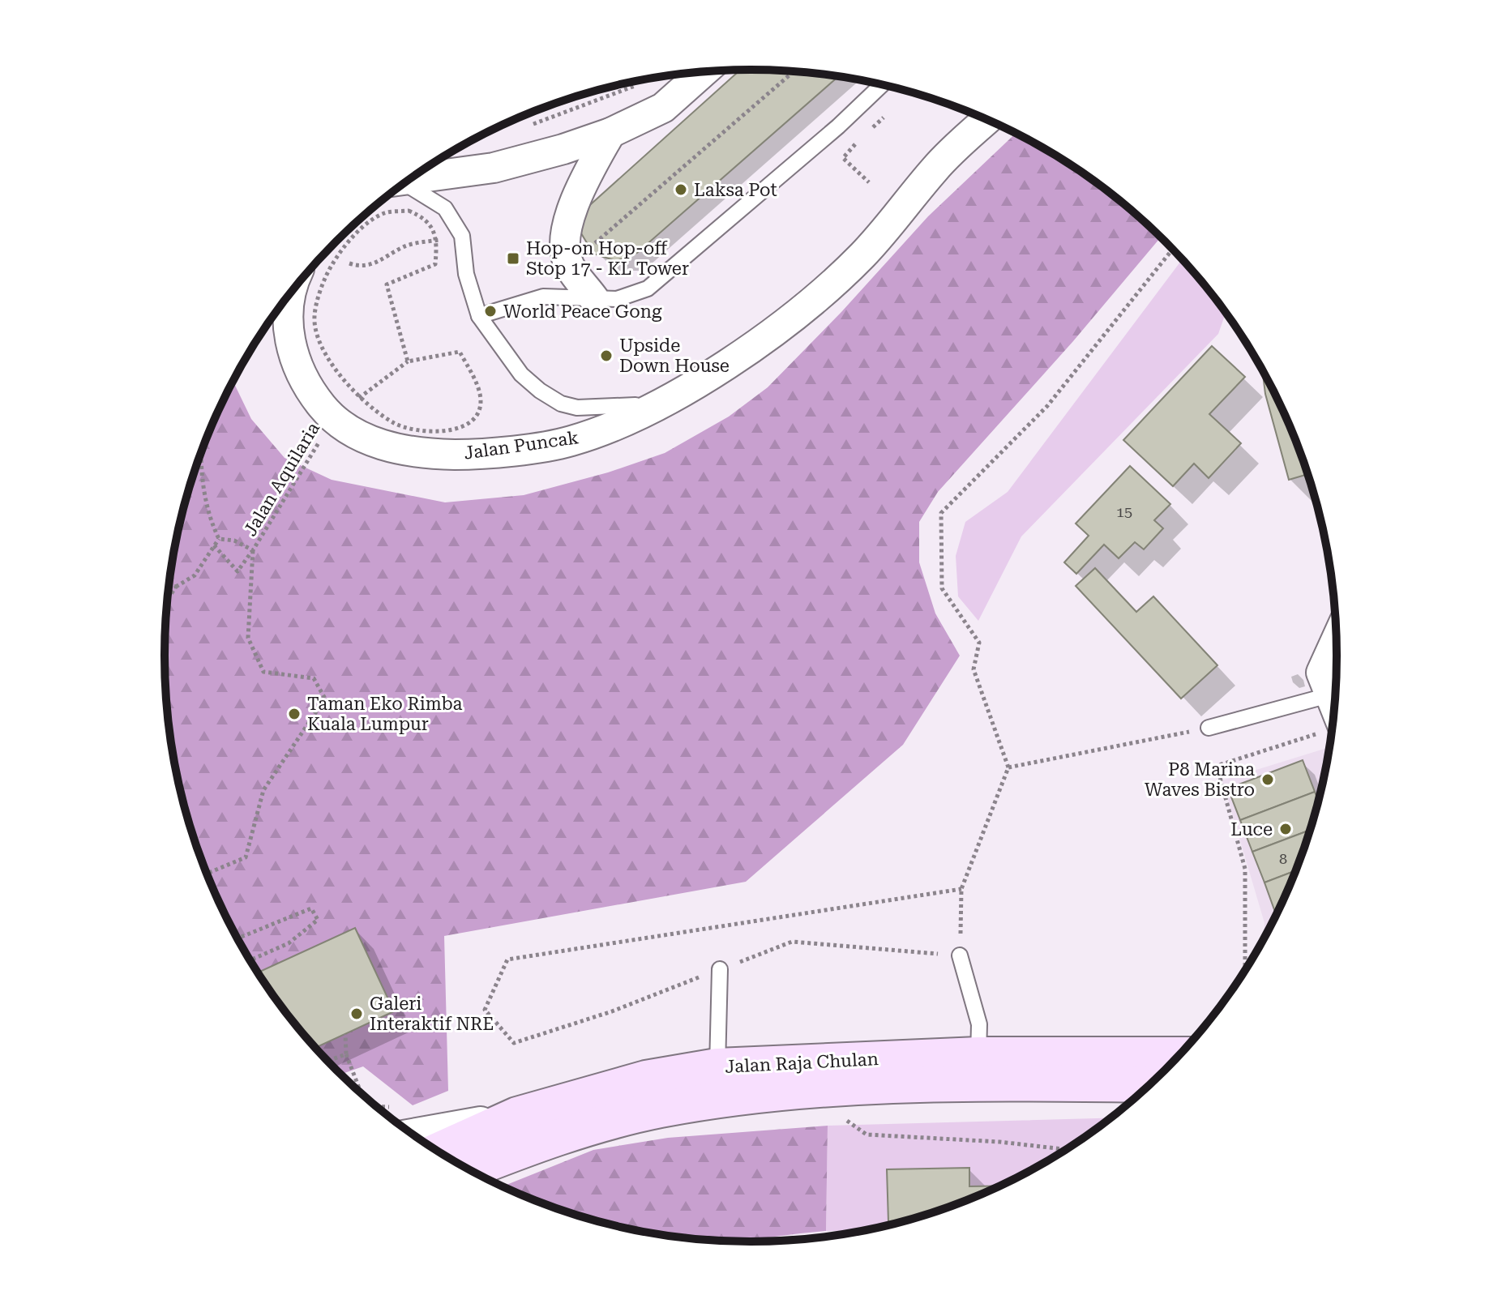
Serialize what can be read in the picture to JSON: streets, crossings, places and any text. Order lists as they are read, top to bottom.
{
  "streets": {
    "main road": ["Jalan Raja Chulan"],
    "street": ["Jalan Puncak"],
    "path": ["Jalan Aquilaria"]
  },
  "crossings": [
    ["Jalan Puncak", "Jalan Aquilaria"]
  ],
  "places": {
    "other": [
      "Laksa Pot",
      "World Peace Gong",
      "Upside Down House",
      "Taman Eko Rimba Kuala Lumpur",
      "P8 Marina Waves Bistro",
      "Luce",
      "Galeri Interaktif NRE"
    ],
    "transit": ["Hop-on Hop-off Stop 17 - KL Tower"]
  },
  "house_numbers": ["15", "8"]
}
